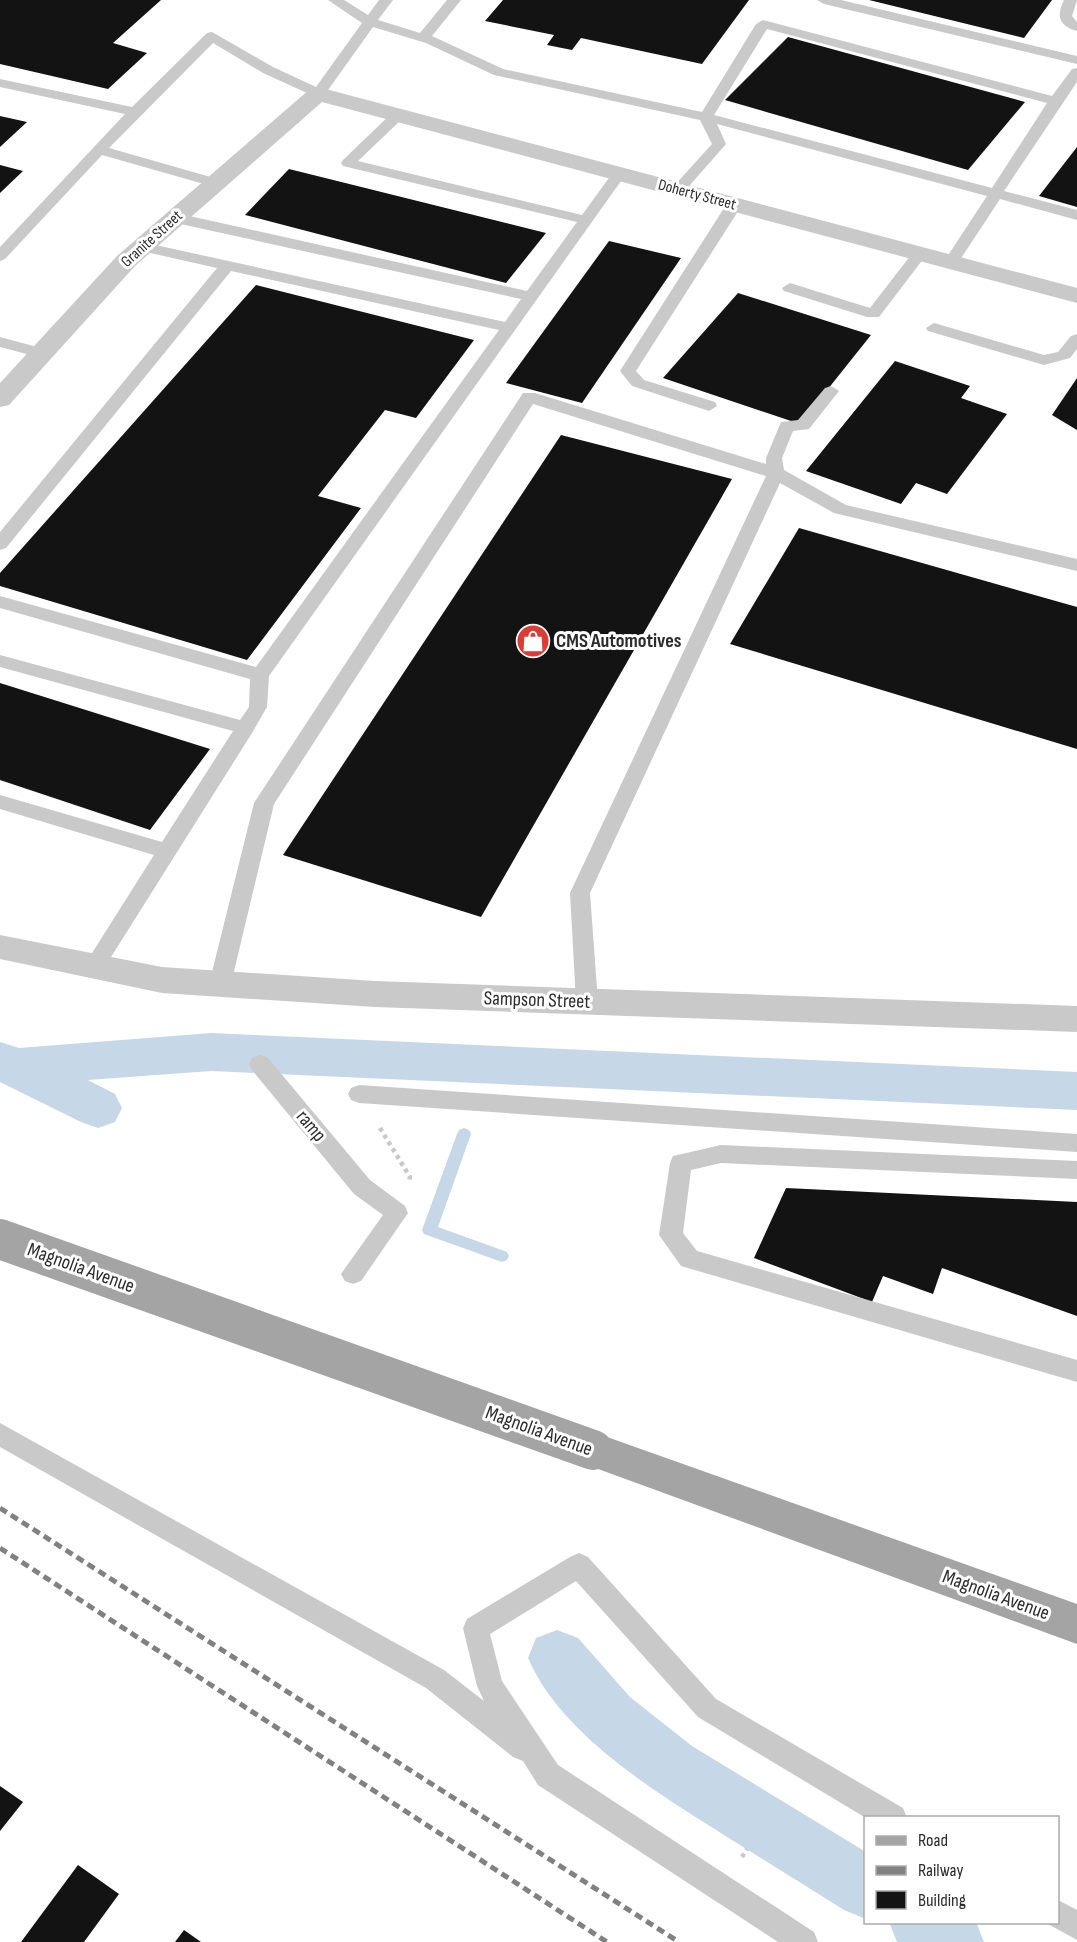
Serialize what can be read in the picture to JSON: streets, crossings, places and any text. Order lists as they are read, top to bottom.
{
  "streets": {
    "main road": ["Magnolia Avenue"],
    "street": ["Doherty Street", "Granite Street", "Sampson Street"],
    "lane": ["ramp"]
  },
  "crossings": [
    ["Doherty Street", "Granite Street"]
  ],
  "places": {
    "shop": ["CMS Automotives"]
  },
  "legend": ["Road", "Railway", "Building"]
}
